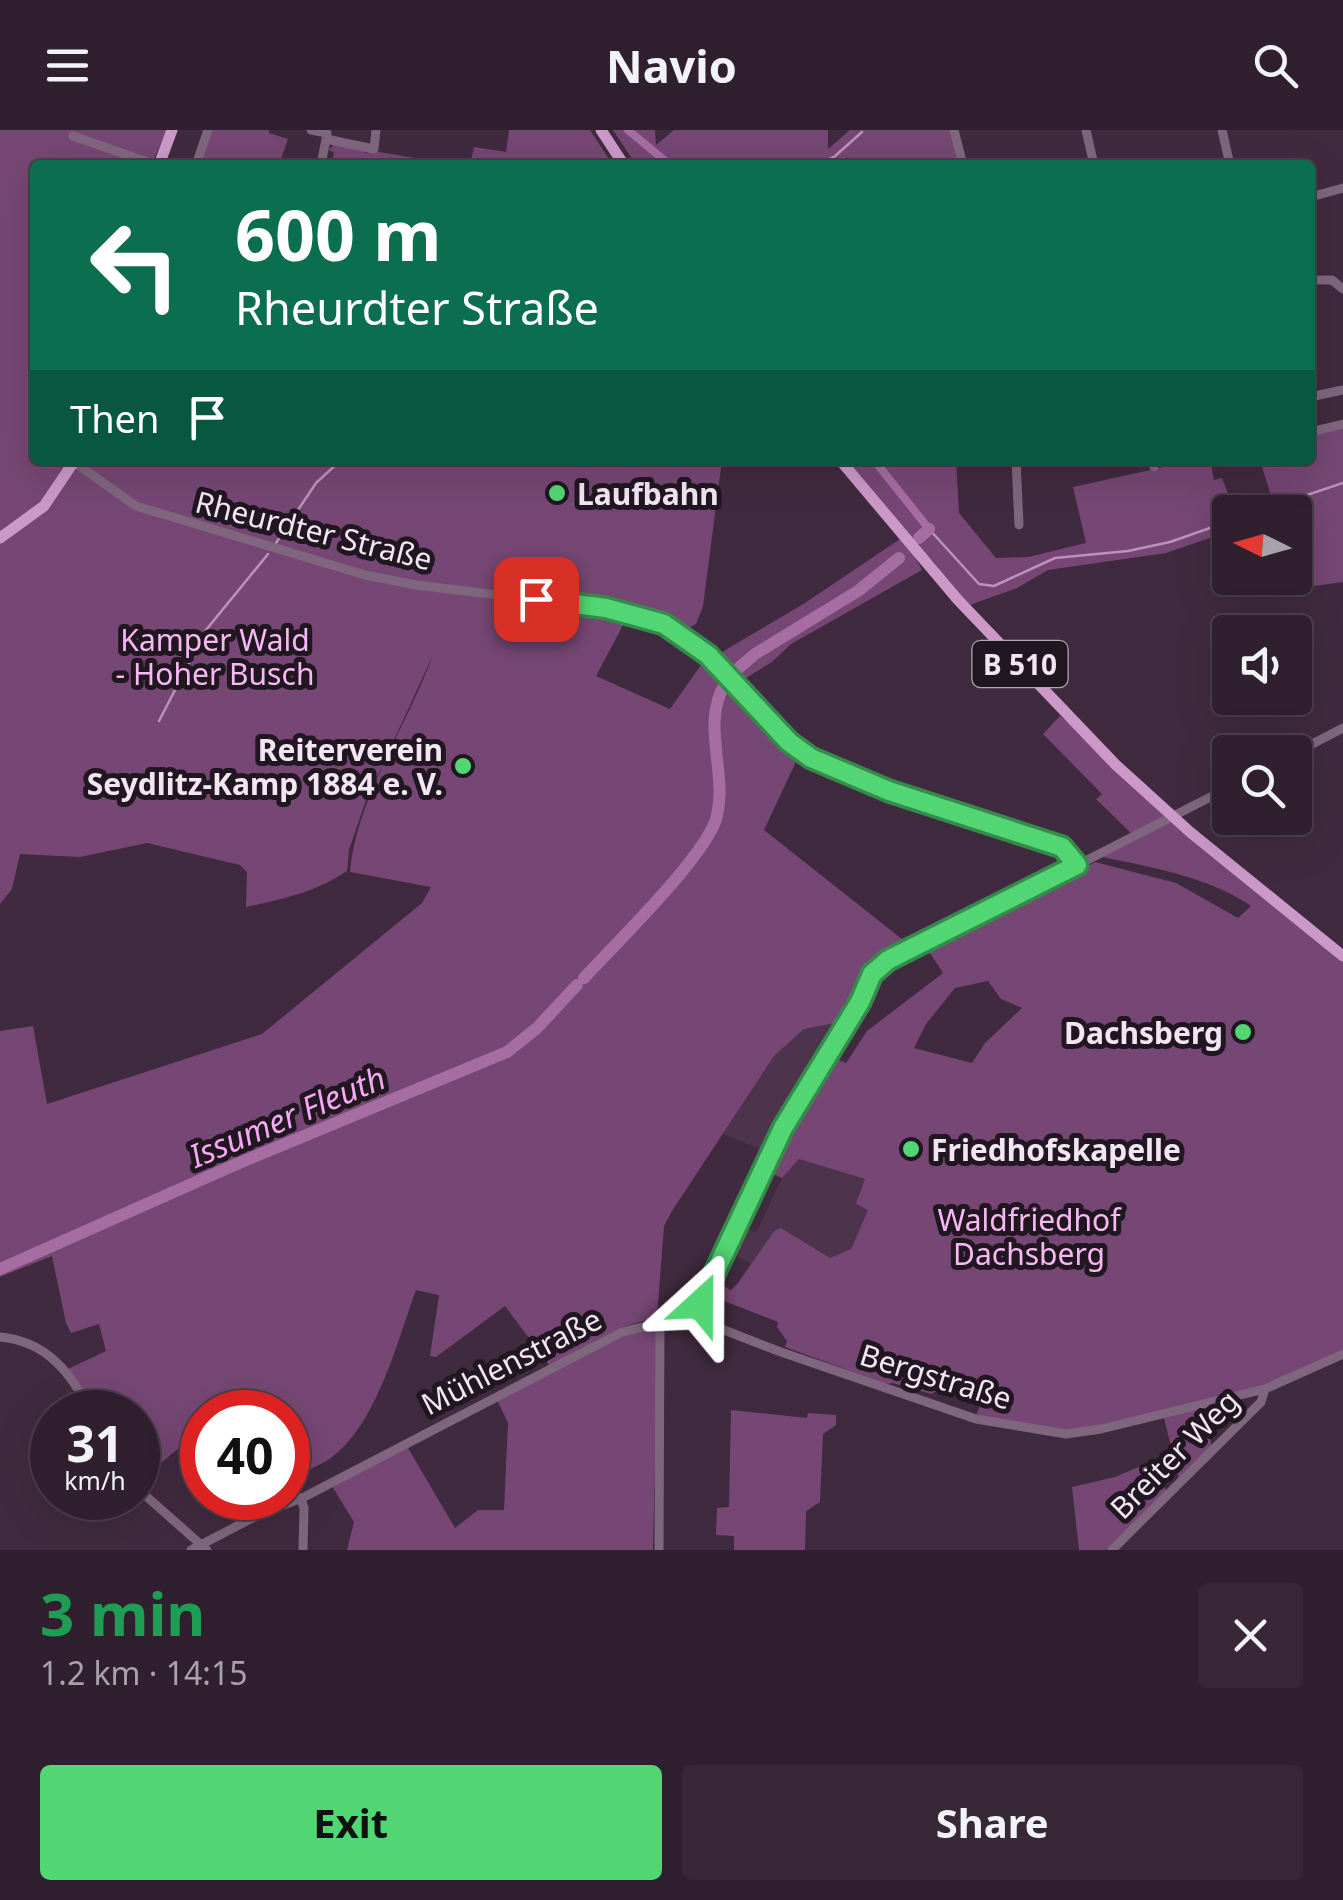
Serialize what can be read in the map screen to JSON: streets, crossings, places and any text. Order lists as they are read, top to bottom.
{
  "streets": {
    "main road": ["B 510"],
    "street": [
      "Rheurdter Straße",
      "Mühlenstraße",
      "Bergstraße",
      "Breiter Weg"
    ]
  },
  "crossings": [
    ["Mühlenstraße", "Bergstraße"],
    ["Bergstraße", "Breiter Weg"]
  ],
  "water": ["Issumer Fleuth"],
  "parks": ["Kamper Wald - Hoher Busch", "Waldfriedhof Dachsberg"],
  "places": [
    "Laufbahn",
    "Reiterverein Seydlitz-Kamp 1884 e. V.",
    "Dachsberg",
    "Friedhofskapelle"
  ],
  "north": "left",
  "page": {
    "header": "Navio",
    "turn": ["600 m", "Rheurdter Straße"],
    "then": "Then",
    "speed": "31 km/h",
    "limit": "40",
    "heading": ["3 min", "1.2 km · 14:15"],
    "buttons": ["Exit", "Share"]
  }
}
